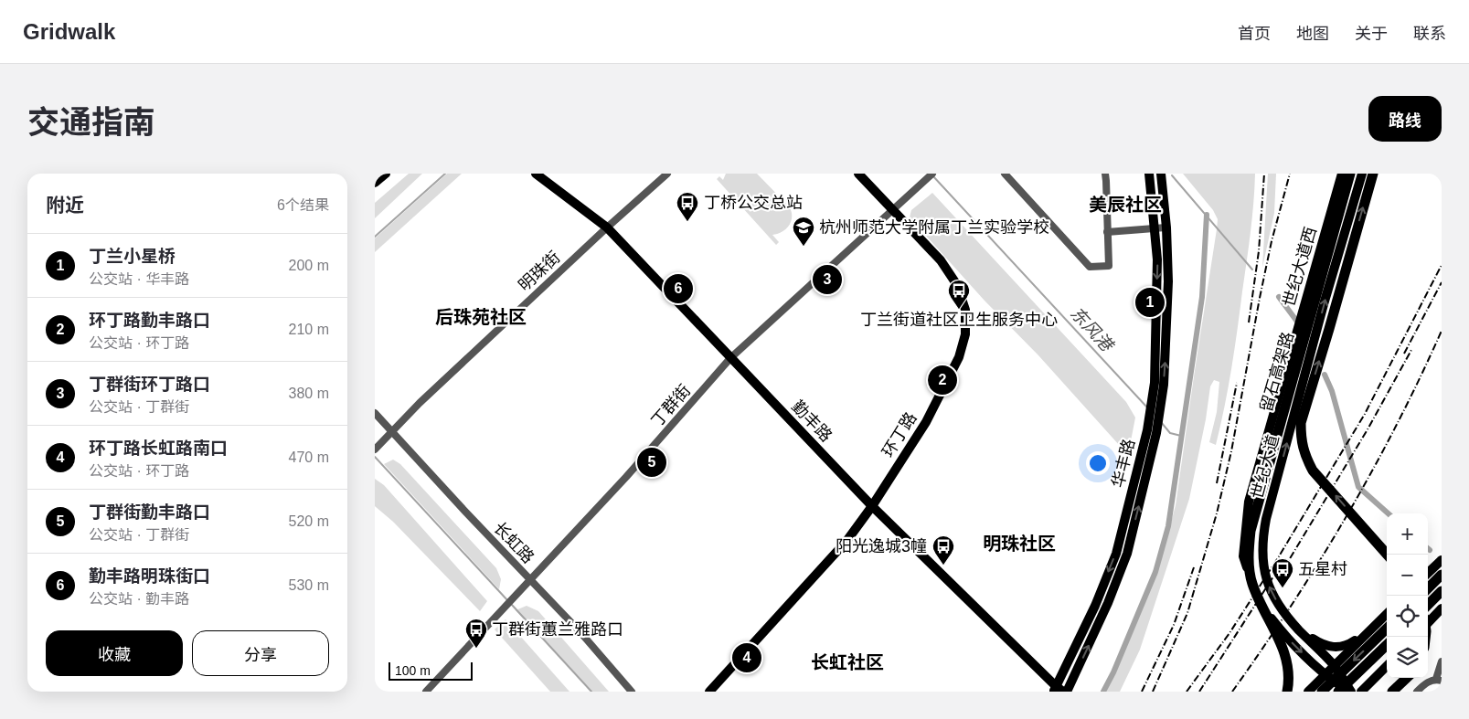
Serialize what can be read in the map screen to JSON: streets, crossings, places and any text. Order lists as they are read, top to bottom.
{
  "streets": {
    "highway": ["留石高架路"],
    "main road": [
      "世纪大道西",
      "勤丰路",
      "环丁路",
      "华丰路",
      "世纪大道"
    ],
    "street": ["明珠街", "丁群街", "长虹路"]
  },
  "crossings": [
    ["世纪大道西", "留石高架路"],
    ["明珠街", "勤丰路"],
    ["明珠街", "长虹路"],
    ["丁群街", "勤丰路"],
    ["丁群街", "环丁路"],
    ["丁群街", "长虹路"],
    ["勤丰路", "环丁路"],
    ["勤丰路", "华丰路"]
  ],
  "one_way": ["世纪大道"],
  "districts": [
    "美辰社区",
    "后珠苑社区",
    "明珠社区",
    "长虹社区"
  ],
  "water": ["东风港"],
  "places": {
    "bus stop": [
      "丁桥公交总站",
      "丁兰街道社区卫生服务中心",
      "阳光逸城3幢",
      "五星村",
      "丁群街蕙兰雅路口"
    ],
    "school or university": ["杭州师范大学附属丁兰实验学校"]
  },
  "scale_bar": "100 m",
  "page": {
    "header": "Gridwalk",
    "nav": [
      "首页",
      "地图",
      "关于",
      "联系"
    ],
    "title": "交通指南",
    "buttons": [
      "路线",
      ["收藏", "分享"]
    ],
    "heading": ["附近", "6个结果"],
    "list": [
      {
        "mark": "1",
        "name": "丁兰小星桥",
        "note": "公交站 · 华丰路",
        "value": "200 m"
      },
      {
        "mark": "2",
        "name": "环丁路勤丰路口",
        "note": "公交站 · 环丁路",
        "value": "210 m"
      },
      {
        "mark": "3",
        "name": "丁群街环丁路口",
        "note": "公交站 · 丁群街",
        "value": "380 m"
      },
      {
        "mark": "4",
        "name": "环丁路长虹路南口",
        "note": "公交站 · 环丁路",
        "value": "470 m"
      },
      {
        "mark": "5",
        "name": "丁群街勤丰路口",
        "note": "公交站 · 丁群街",
        "value": "520 m"
      },
      {
        "mark": "6",
        "name": "勤丰路明珠街口",
        "note": "公交站 · 勤丰路",
        "value": "530 m"
      }
    ],
    "pins": [
      "3",
      "6",
      "1",
      "2",
      "5",
      "4"
    ],
    "map_buttons": ["+", "−"],
    "scale": "100 m"
  }
}
